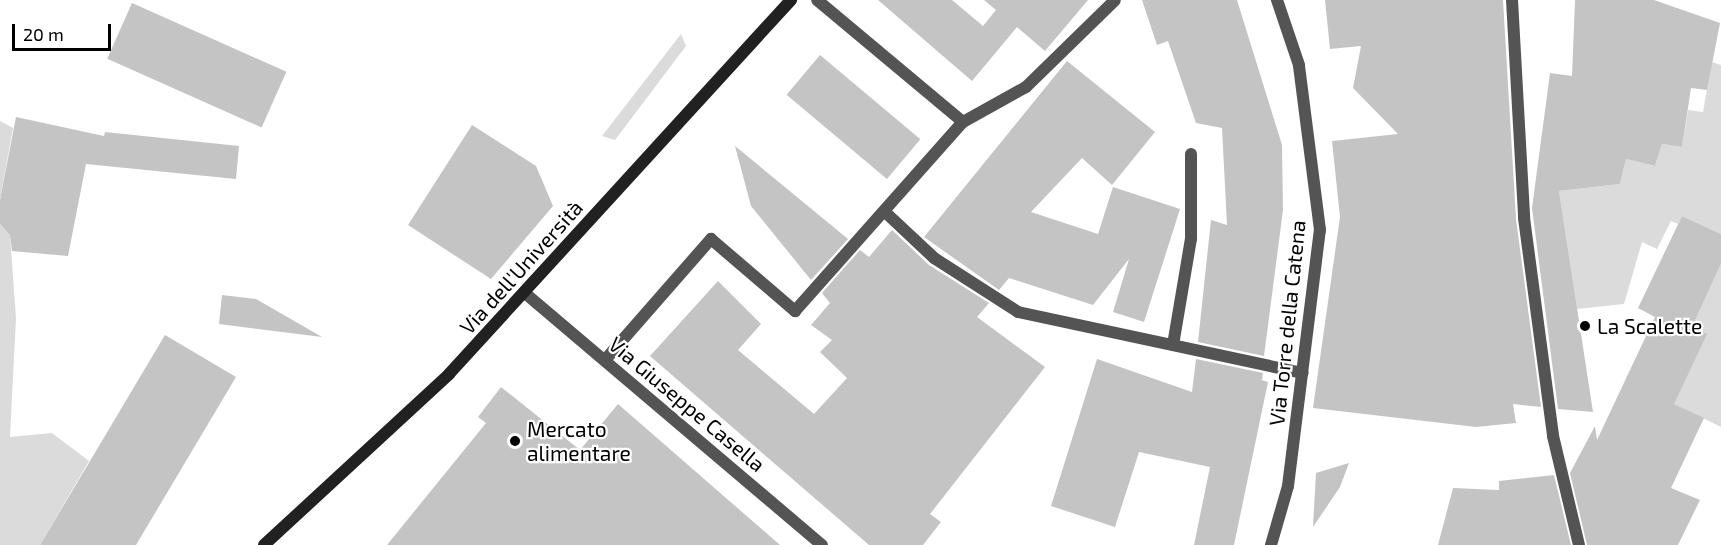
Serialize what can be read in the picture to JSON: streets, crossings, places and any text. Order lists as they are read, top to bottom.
{
  "streets": {
    "street": ["Via dell'Università", "Via Torre della Catena", "Via Giuseppe Casella"]
  },
  "crossings": [
    ["Via dell'Università", "Via Giuseppe Casella"]
  ],
  "places": ["La Scalette", "Mercato alimentare"],
  "scale_bar": "20 m"
}
